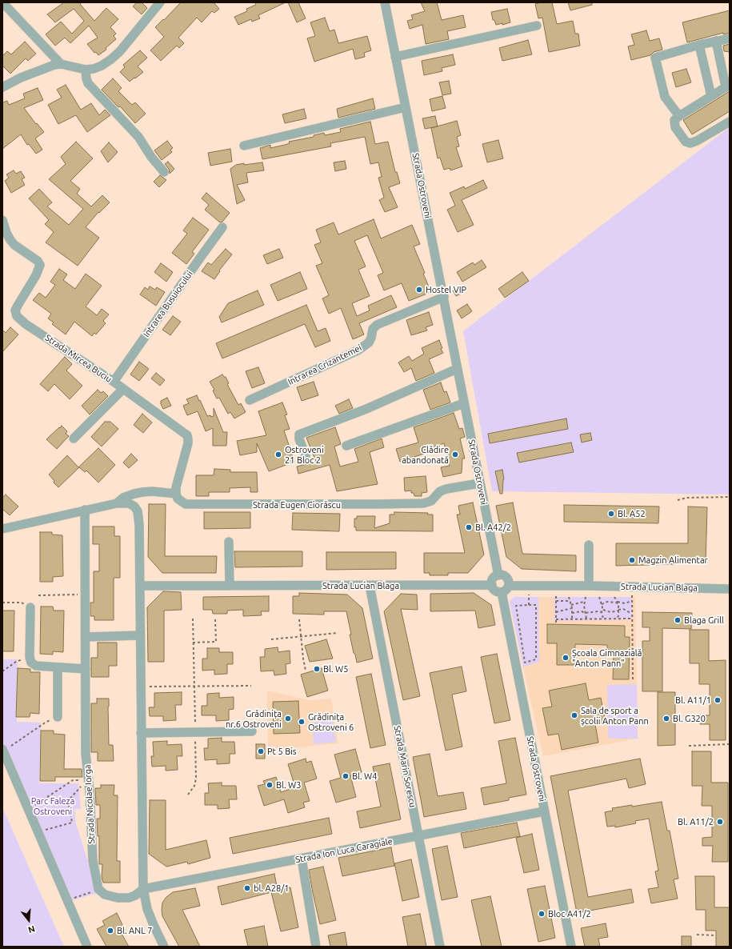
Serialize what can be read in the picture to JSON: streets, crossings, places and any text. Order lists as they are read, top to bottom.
{
  "streets": {
    "street": [
      "Strada Ostroveni",
      "Intrarea Busuiocului",
      "Strada Mircea Buciu",
      "Intrarea Crizantemei",
      "Strada Eugen Ciorăscu",
      "Strada Lucian Blaga",
      "Strada Marin Sorescu",
      "Strada Nicolae Iorga",
      "Strada Ion Luca Caragiale"
    ]
  },
  "crossings": [
    ["Strada Ostroveni", "Intrarea Crizantemei"],
    ["Strada Ostroveni", "Strada Eugen Ciorăscu"],
    ["Strada Ostroveni", "Strada Lucian Blaga"],
    ["Strada Ostroveni", "Strada Ion Luca Caragiale"],
    ["Intrarea Busuiocului", "Strada Mircea Buciu"],
    ["Strada Mircea Buciu", "Strada Eugen Ciorăscu"],
    ["Strada Lucian Blaga", "Strada Marin Sorescu"],
    ["Strada Marin Sorescu", "Strada Ion Luca Caragiale"],
    ["Strada Nicolae Iorga", "Strada Ion Luca Caragiale"]
  ],
  "parks": ["Parc Faleza Ostroveni"],
  "places": [
    "Hostel VIP",
    "Ostroveni 21 Bloc 2",
    "Clădire abandonată",
    "Bl. A52",
    "Bl. A42/2",
    "Magzin Alimentar",
    "Blaga Grill",
    "Școala Gimnazială \"Anton Pann\"",
    "Bl. W5",
    "Bl. A11/1",
    "Sala de sport a școlii Anton Pann",
    "Grădinița nr.6 Ostroveni",
    "Bl. G320",
    "Grădinița Ostroveni 6",
    "Pt 5 Bis",
    "Bl. W4",
    "Bl. W3",
    "Bl. A11/2",
    "bl. A28/1",
    "Bloc A41/2",
    "Bl. ANL 7"
  ],
  "north": "bottom"
}
